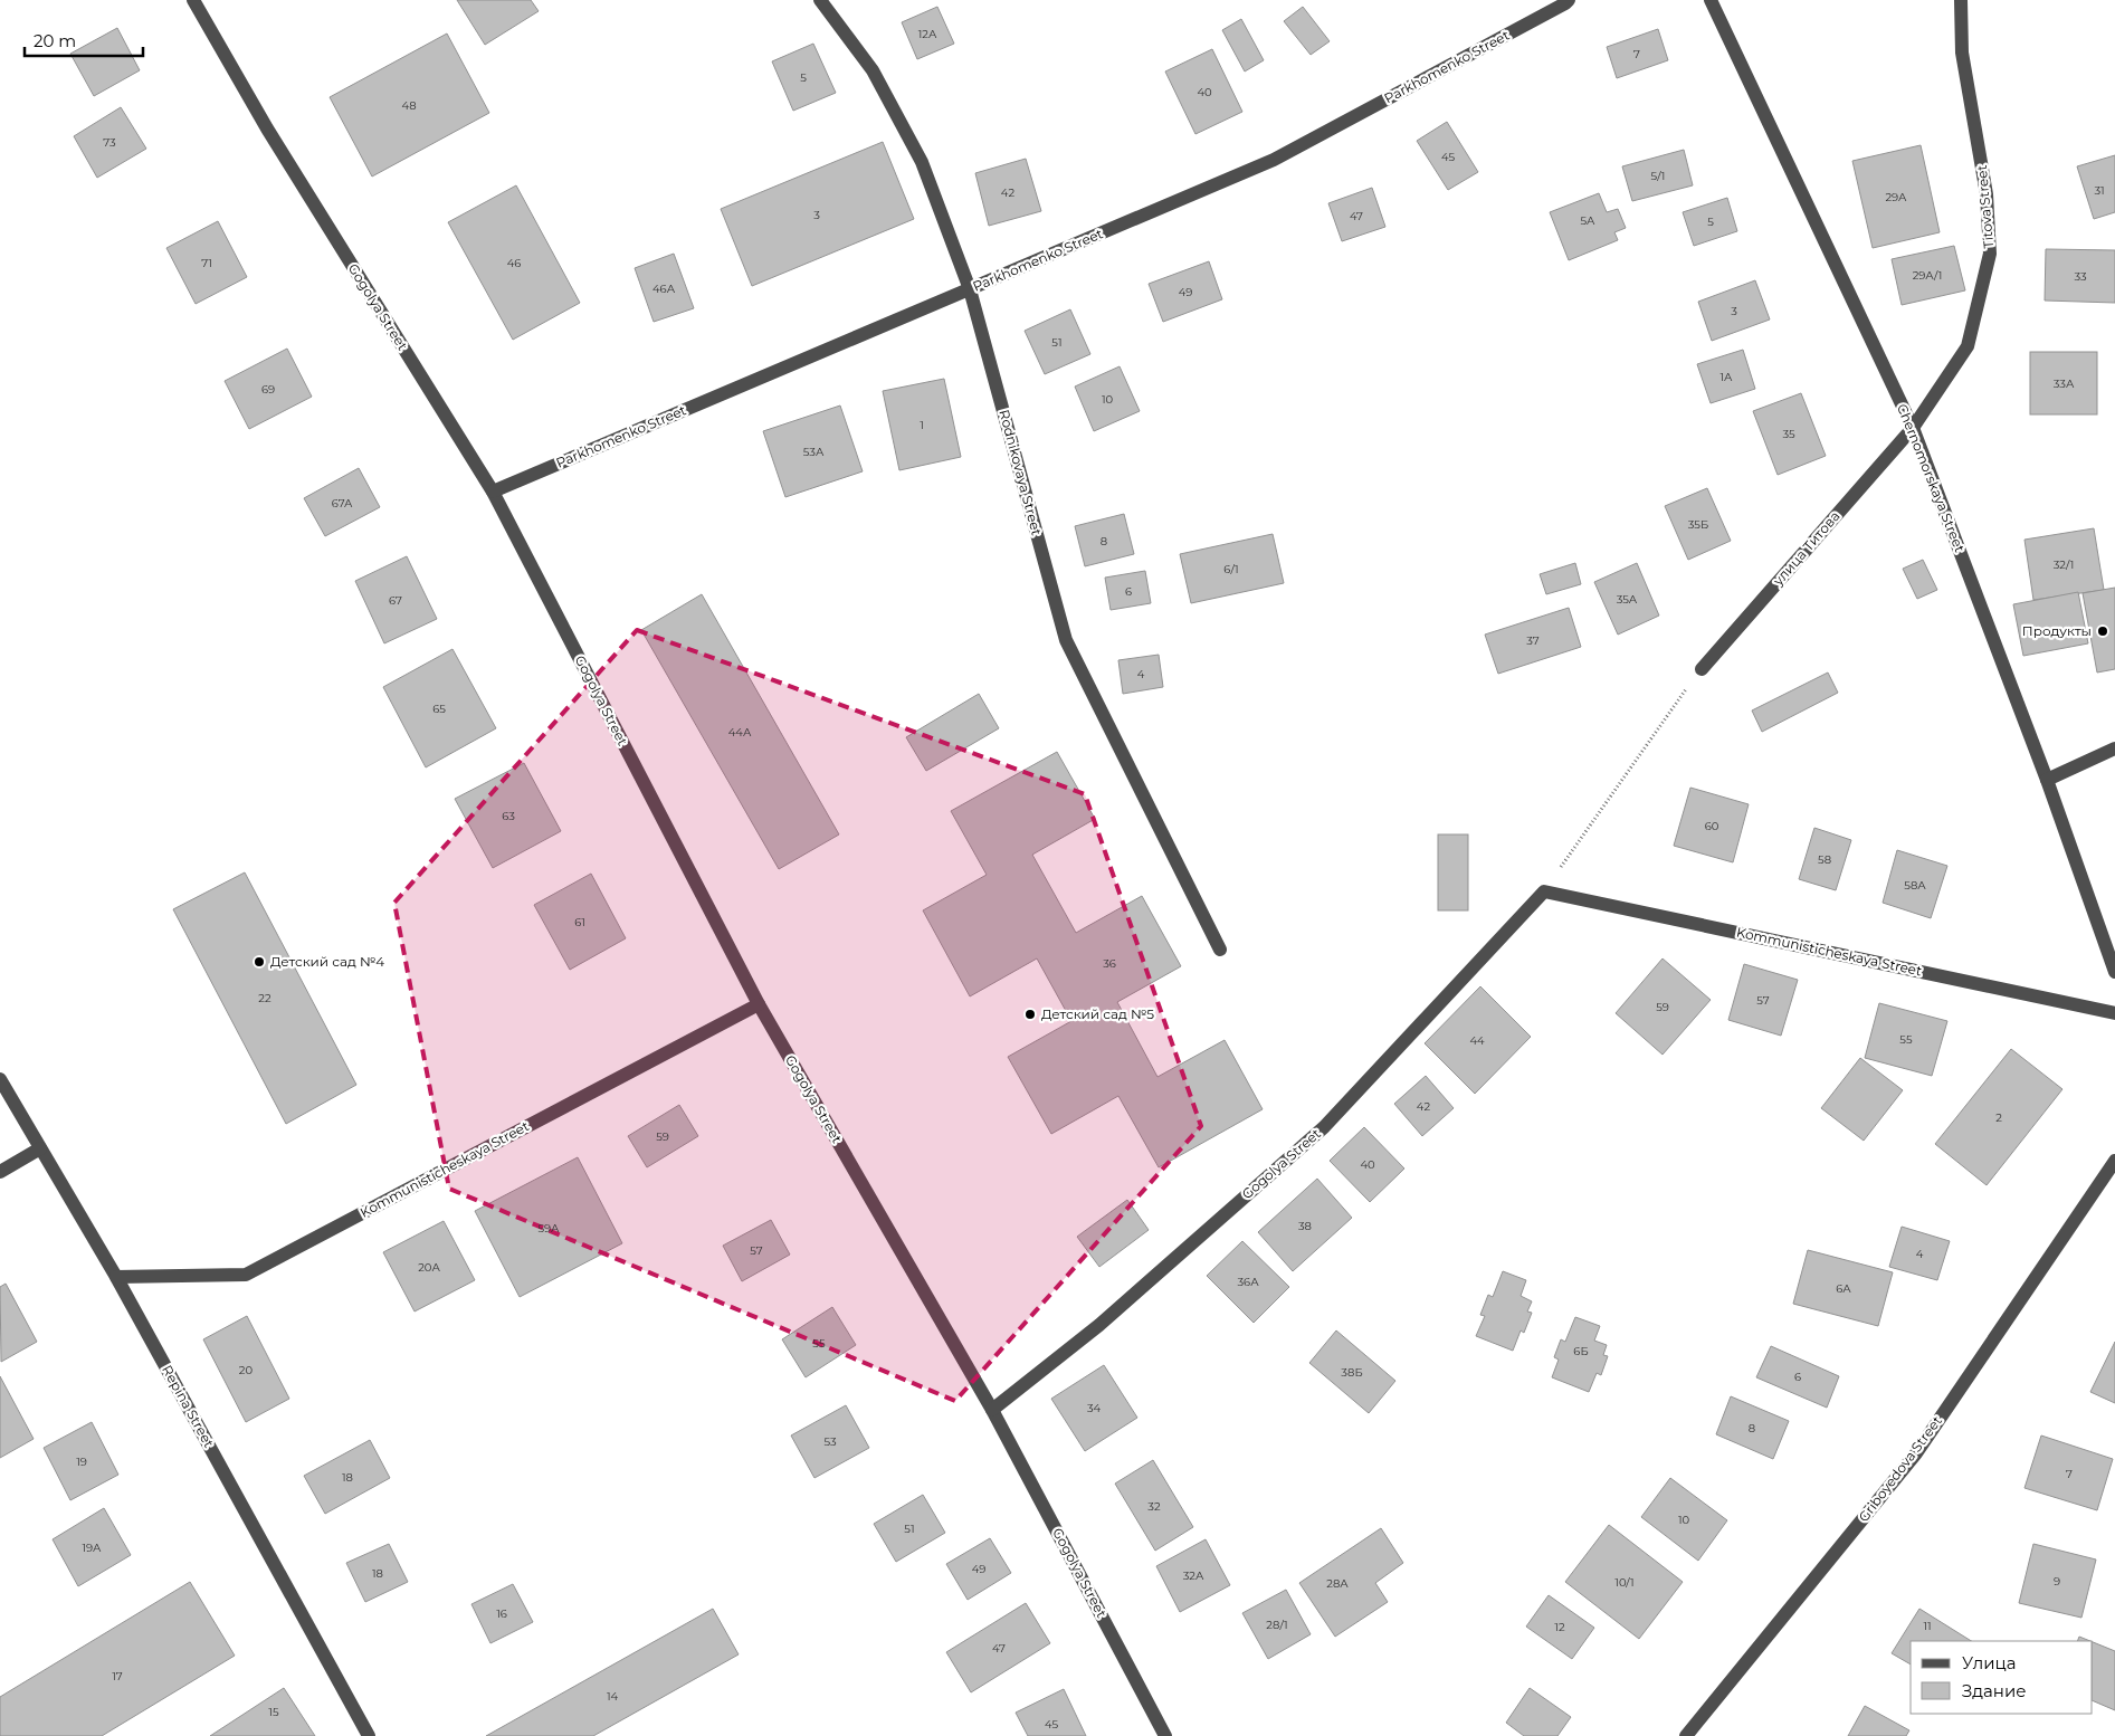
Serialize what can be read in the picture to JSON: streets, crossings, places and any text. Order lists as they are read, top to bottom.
{
  "streets": {
    "street": [
      "Parkhomenko Street",
      "Titova Street",
      "Gogolya Street",
      "Rodnikovaya Street",
      "Chernomorskaya Street",
      "улица Титова",
      "Kommunisticheskaya Street",
      "Repina Street",
      "Griboyedova Street"
    ]
  },
  "crossings": [
    ["Parkhomenko Street", "Gogolya Street"],
    ["Parkhomenko Street", "Rodnikovaya Street"],
    ["Titova Street", "Chernomorskaya Street"],
    ["Titova Street", "улица Титова"],
    ["Gogolya Street", "Kommunisticheskaya Street"],
    ["Chernomorskaya Street", "улица Титова"],
    ["Kommunisticheskaya Street", "Repina Street"]
  ],
  "places": ["Продукты", "Детский сад №4", "Детский сад №5"],
  "house_numbers": [
    "12А",
    "7",
    "5",
    "40",
    "48",
    "73",
    "45",
    "5/1",
    "31",
    "42",
    "29А",
    "3",
    "47",
    "5А",
    "5",
    "71",
    "46",
    "29А/1",
    "33",
    "46А",
    "49",
    "3",
    "51",
    "1А",
    "33А",
    "69",
    "10",
    "1",
    "35",
    "53А",
    "67А",
    "35Б",
    "8",
    "32/1",
    "6/1",
    "6",
    "35А",
    "67",
    "37",
    "4",
    "65",
    "44А",
    "63",
    "60",
    "58",
    "58А",
    "61",
    "36",
    "22",
    "57",
    "59",
    "55",
    "44",
    "42",
    "2",
    "59",
    "40",
    "38",
    "59А",
    "57",
    "4",
    "20А",
    "36А",
    "6А",
    "55",
    "6Б",
    "20",
    "38Б",
    "6",
    "34",
    "8",
    "53",
    "19",
    "7",
    "18",
    "32",
    "10",
    "51",
    "19А",
    "49",
    "18",
    "32А",
    "9",
    "10/1",
    "28А",
    "16",
    "28/1",
    "11",
    "12",
    "47",
    "17",
    "14",
    "15",
    "45"
  ],
  "legend": ["Улица", "Здание"],
  "scale_bar": "20 m"
}
